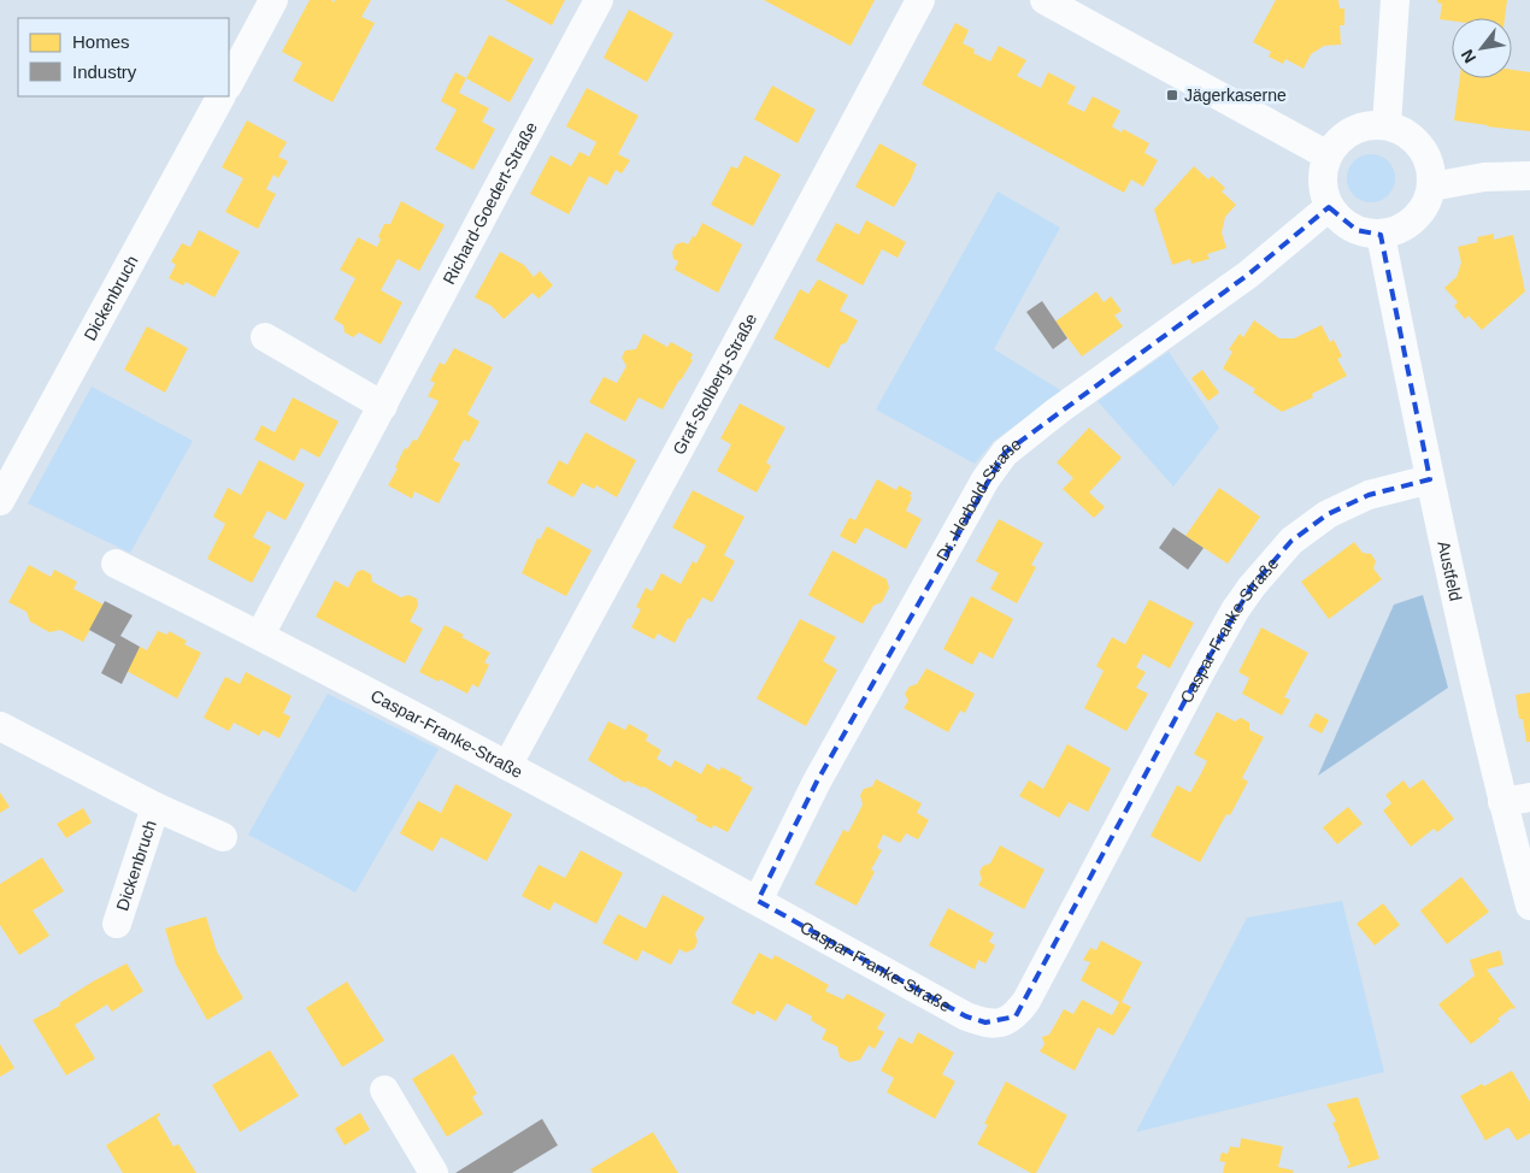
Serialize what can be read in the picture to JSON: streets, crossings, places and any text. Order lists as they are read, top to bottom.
{
  "streets": {
    "street": [
      "Richard-Goedert-Straße",
      "Dickenbruch",
      "Graf-Stolberg-Straße",
      "Dr.-Herbold-Straße",
      "Austfeld",
      "Caspar-Franke-Straße"
    ]
  },
  "crossings": [
    ["Richard-Goedert-Straße", "Caspar-Franke-Straße"],
    ["Graf-Stolberg-Straße", "Caspar-Franke-Straße"],
    ["Dr.-Herbold-Straße", "Austfeld"],
    ["Dr.-Herbold-Straße", "Caspar-Franke-Straße"],
    ["Austfeld", "Caspar-Franke-Straße"]
  ],
  "places": {
    "transit": ["Jägerkaserne"]
  },
  "legend": ["Homes", "Industry"],
  "north": "bottom left"
}
